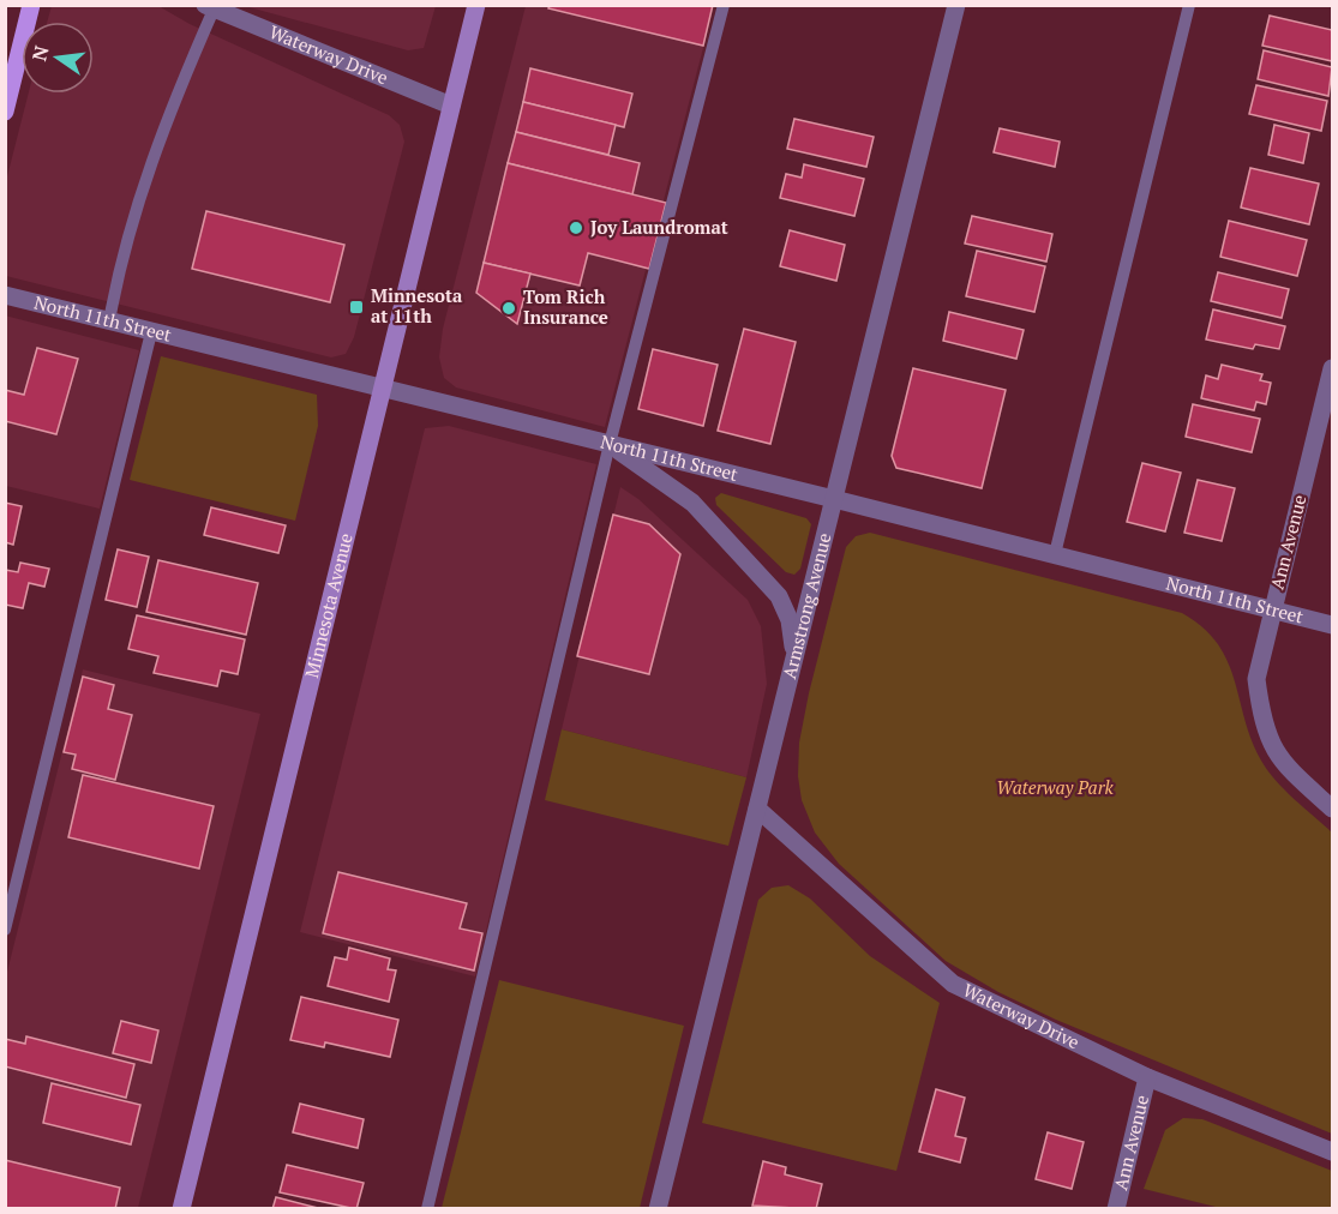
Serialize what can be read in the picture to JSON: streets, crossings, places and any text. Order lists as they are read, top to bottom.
{
  "streets": {
    "main road": ["Minnesota Avenue"],
    "street": [
      "Waterway Drive",
      "North 11th Street",
      "Ann Avenue",
      "Armstrong Avenue"
    ]
  },
  "crossings": [
    ["Waterway Drive", "Ann Avenue"],
    ["Waterway Drive", "Minnesota Avenue"],
    ["Waterway Drive", "Armstrong Avenue"],
    ["North 11th Street", "Ann Avenue"],
    ["North 11th Street", "Minnesota Avenue"],
    ["North 11th Street", "Armstrong Avenue"]
  ],
  "parks": ["Waterway Park"],
  "places": {
    "other": ["Joy Laundromat", "Tom Rich Insurance"],
    "transit": ["Minnesota at 11th"]
  },
  "north": "left"
}
